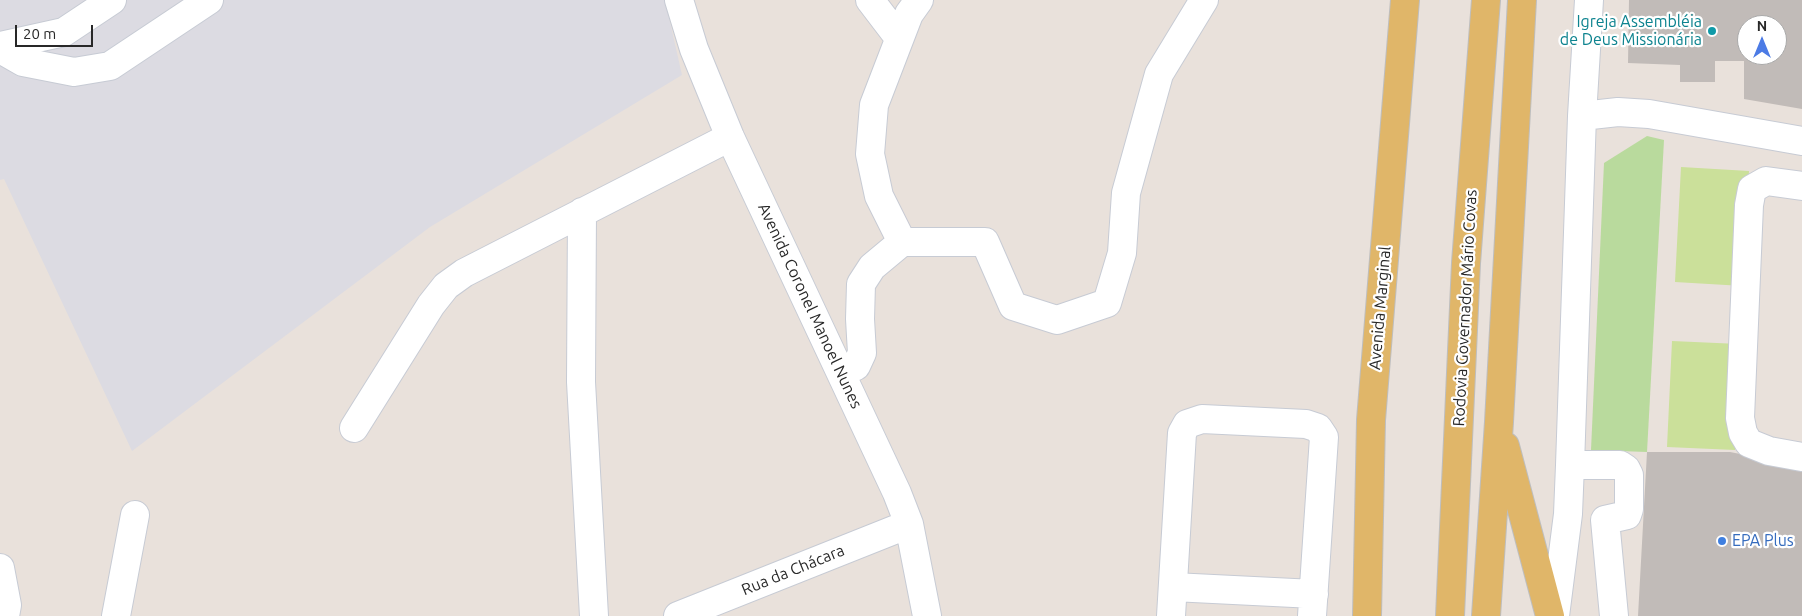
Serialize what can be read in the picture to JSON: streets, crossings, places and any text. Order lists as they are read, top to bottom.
{
  "streets": {
    "main road": ["Avenida Marginal", "Rodovia Governador Mário Covas"],
    "street": ["Avenida Coronel Manoel Nunes", "Rua da Chácara"]
  },
  "crossings": [
    ["Avenida Coronel Manoel Nunes", "Rua da Chácara"]
  ],
  "places": ["Igreja Assembléia de Deus Missionária", "EPA Plus"],
  "scale_bar": "20 m",
  "north": "top"
}
